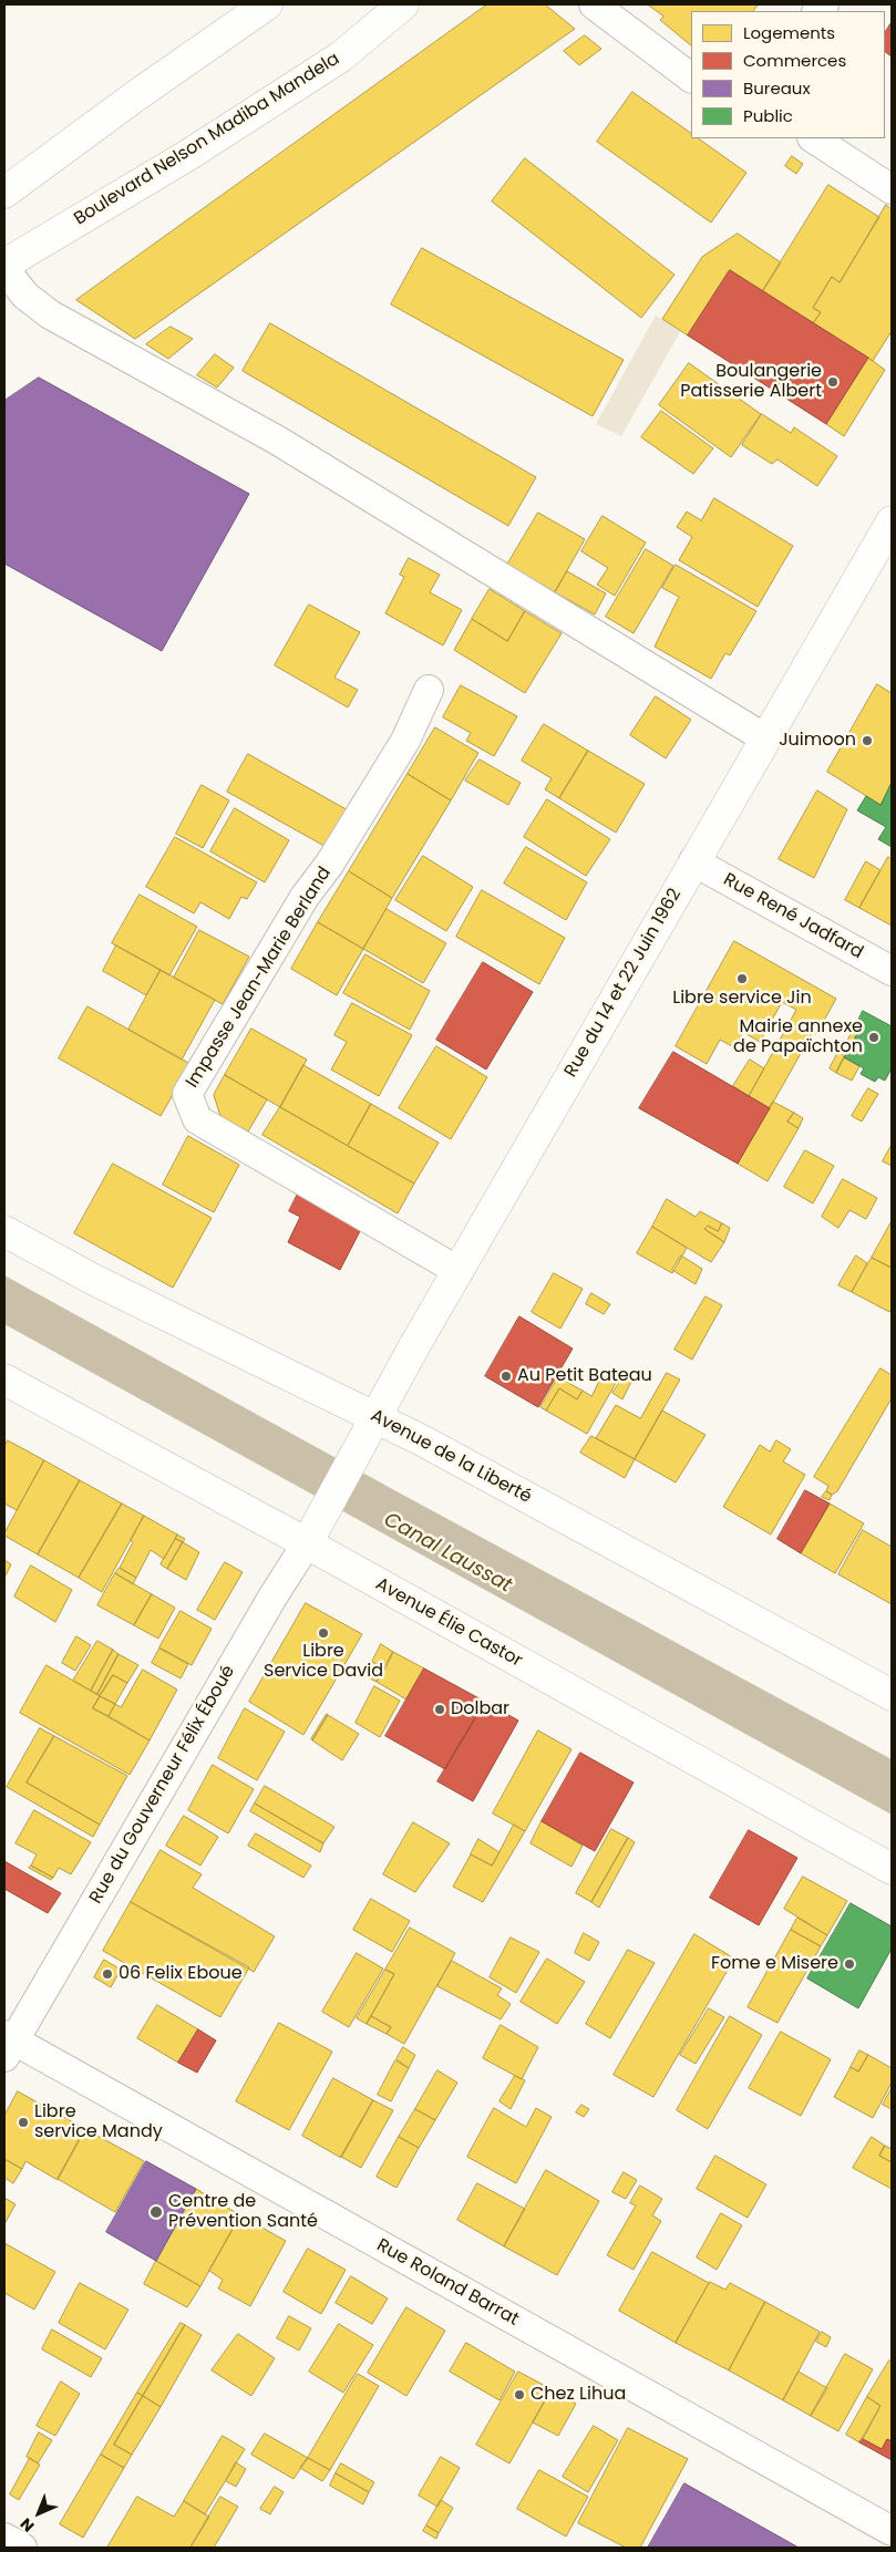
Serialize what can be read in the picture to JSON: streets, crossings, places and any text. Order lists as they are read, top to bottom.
{
  "streets": {
    "street": [
      "Boulevard Nelson Madiba Mandela",
      "Rue René Jadfard",
      "Impasse Jean-Marie Berland",
      "Rue du 14 et 22 Juin 1962",
      "Avenue de la Liberté",
      "Avenue Élie Castor",
      "Rue du Gouverneur Félix Éboué",
      "Rue Roland Barrat"
    ]
  },
  "crossings": [
    ["Rue René Jadfard", "Rue du 14 et 22 Juin 1962"],
    ["Impasse Jean-Marie Berland", "Rue du 14 et 22 Juin 1962"],
    ["Rue du 14 et 22 Juin 1962", "Avenue de la Liberté"],
    ["Rue du 14 et 22 Juin 1962", "Rue du Gouverneur Félix Éboué"],
    ["Avenue Élie Castor", "Rue du Gouverneur Félix Éboué"],
    ["Rue du Gouverneur Félix Éboué", "Rue Roland Barrat"]
  ],
  "water": ["Canal Laussat"],
  "places": [
    "Boulangerie Patisserie Albert",
    "Juimoon",
    "Libre service Jin",
    "Mairie annexe de Papaïchton",
    "Au Petit Bateau",
    "Libre Service David",
    "Dolbar",
    "Fome e Misere",
    "06 Felix Eboue",
    "Libre service Mandy",
    "Centre de Prévention Santé",
    "Chez Lihua"
  ],
  "legend": [
    "Logements",
    "Commerces",
    "Bureaux",
    "Public"
  ],
  "north": "bottom left"
}
